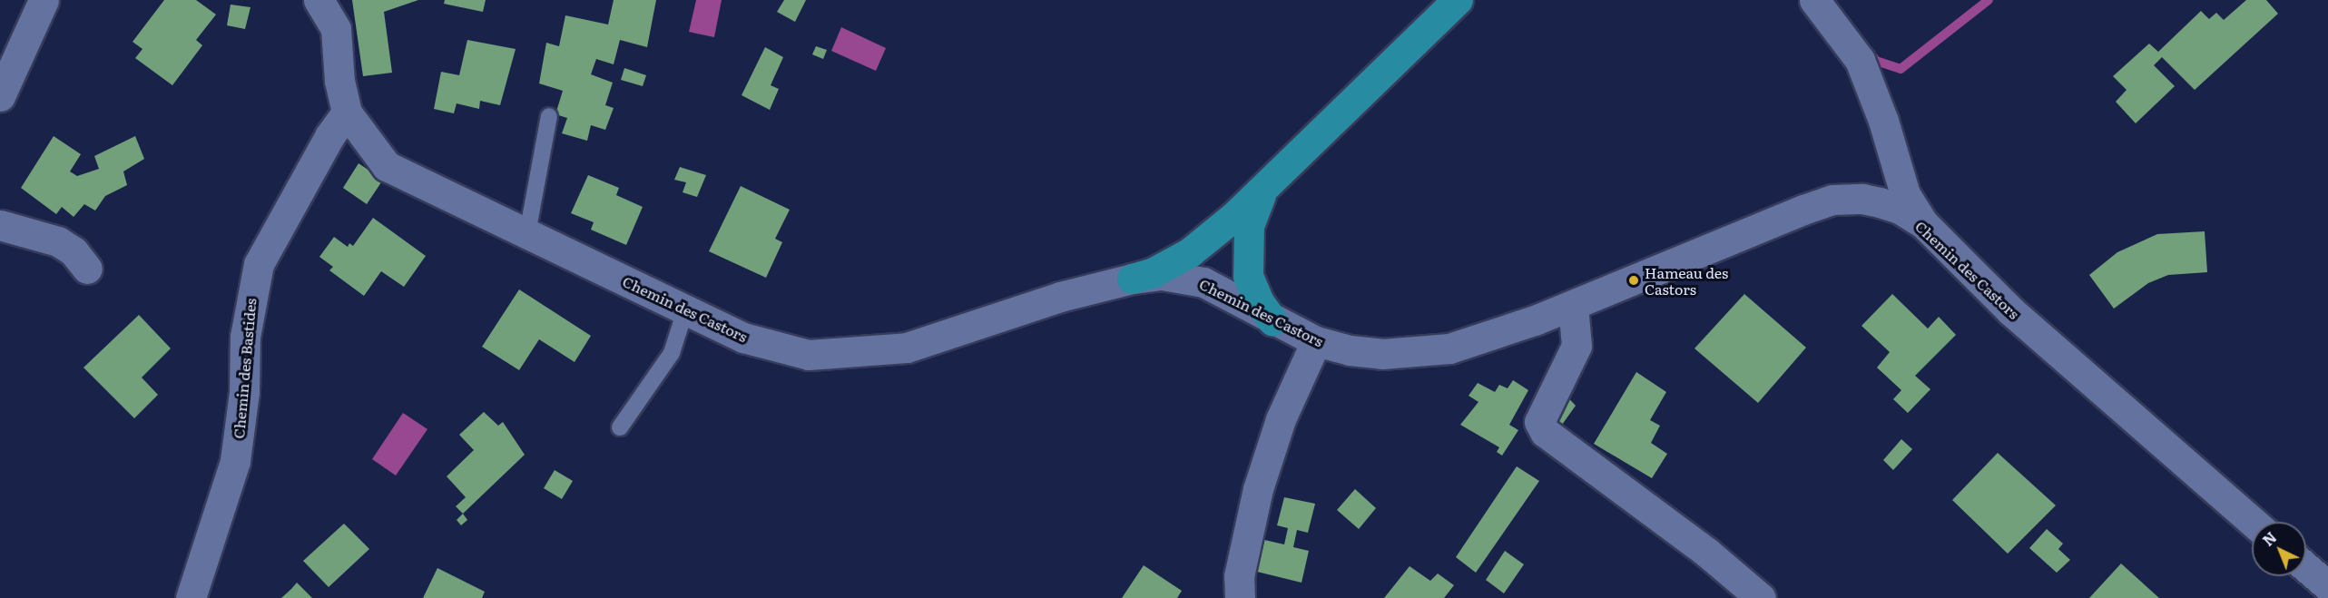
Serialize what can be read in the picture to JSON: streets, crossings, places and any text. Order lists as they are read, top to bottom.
{
  "streets": {
    "street": ["Chemin des Castors", "Chemin des Bastides"]
  },
  "crossings": [
    ["Chemin des Castors", "Chemin des Bastides"]
  ],
  "places": ["Hameau des Castors"],
  "north": "top left"
}
